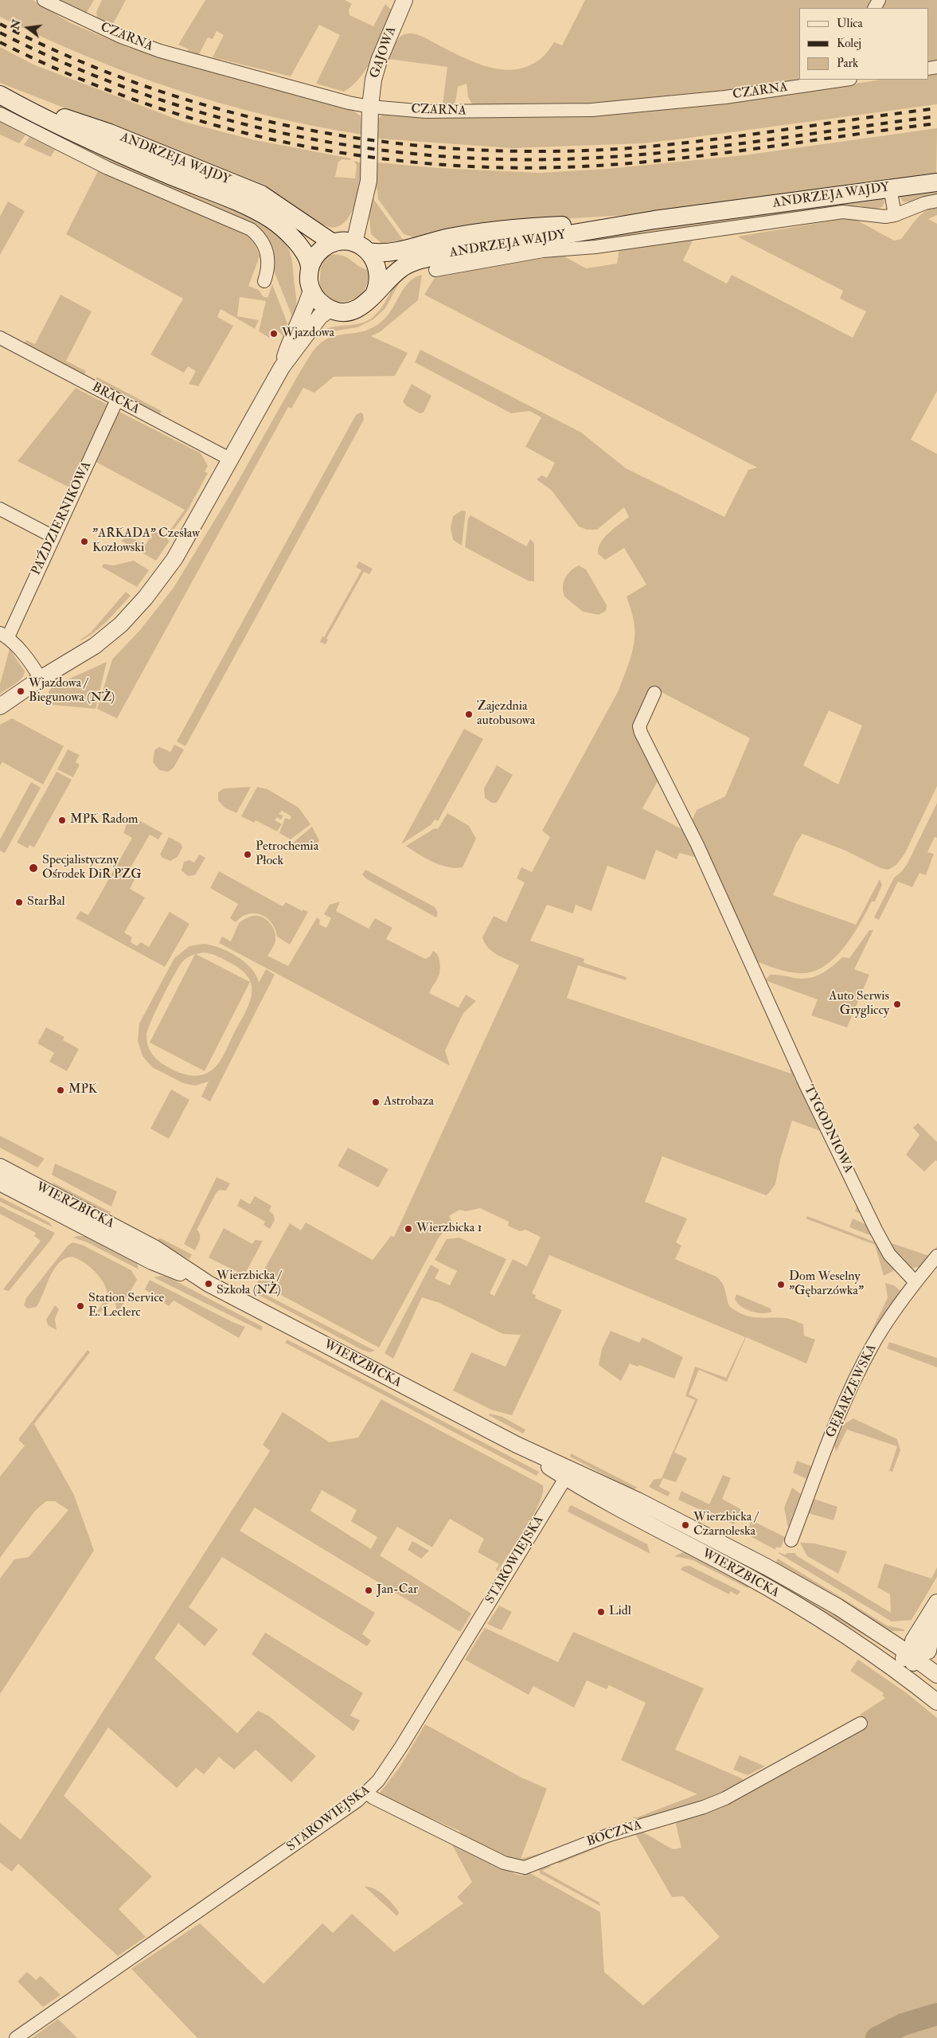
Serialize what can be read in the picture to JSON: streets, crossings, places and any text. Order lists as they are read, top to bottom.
{
  "streets": {
    "main road": ["ANDRZEJA WAJDY"],
    "street": [
      "CZARNA",
      "GAJOWA",
      "BRACKA",
      "PAŹDZIERNIKOWA",
      "TYGODNIOWA",
      "WIERZBICKA",
      "GĘBARZEWSKA",
      "STAROWIEJSKA",
      "BOCZNA"
    ]
  },
  "crossings": [
    ["CZARNA", "GAJOWA"],
    ["BRACKA", "PAŹDZIERNIKOWA"],
    ["TYGODNIOWA", "GĘBARZEWSKA"],
    ["WIERZBICKA", "STAROWIEJSKA"],
    ["STAROWIEJSKA", "BOCZNA"]
  ],
  "places": [
    "Wjazdowa",
    "\"ARKADA\" Czesław Kozłowski",
    "Wjazdowa / Biegunowa (NŻ)",
    "Zajezdnia autobusowa",
    "MPK Radom",
    "Petrochemia Płock",
    "Specjalistyczny Ośrodek DiR PZG",
    "StarBal",
    "Auto Serwis Grygliccy",
    "MPK",
    "Astrobaza",
    "Wierzbicka 1",
    "Wierzbicka / Szkoła (NŻ)",
    "Dom Weselny \"Gębarzówka\"",
    "Station Service E. Leclerc",
    "Wierzbicka / Czarnoleska",
    "Jan-Car",
    "Lidl"
  ],
  "legend": ["Ulica", "Kolej", "Park"],
  "north": "left"
}
